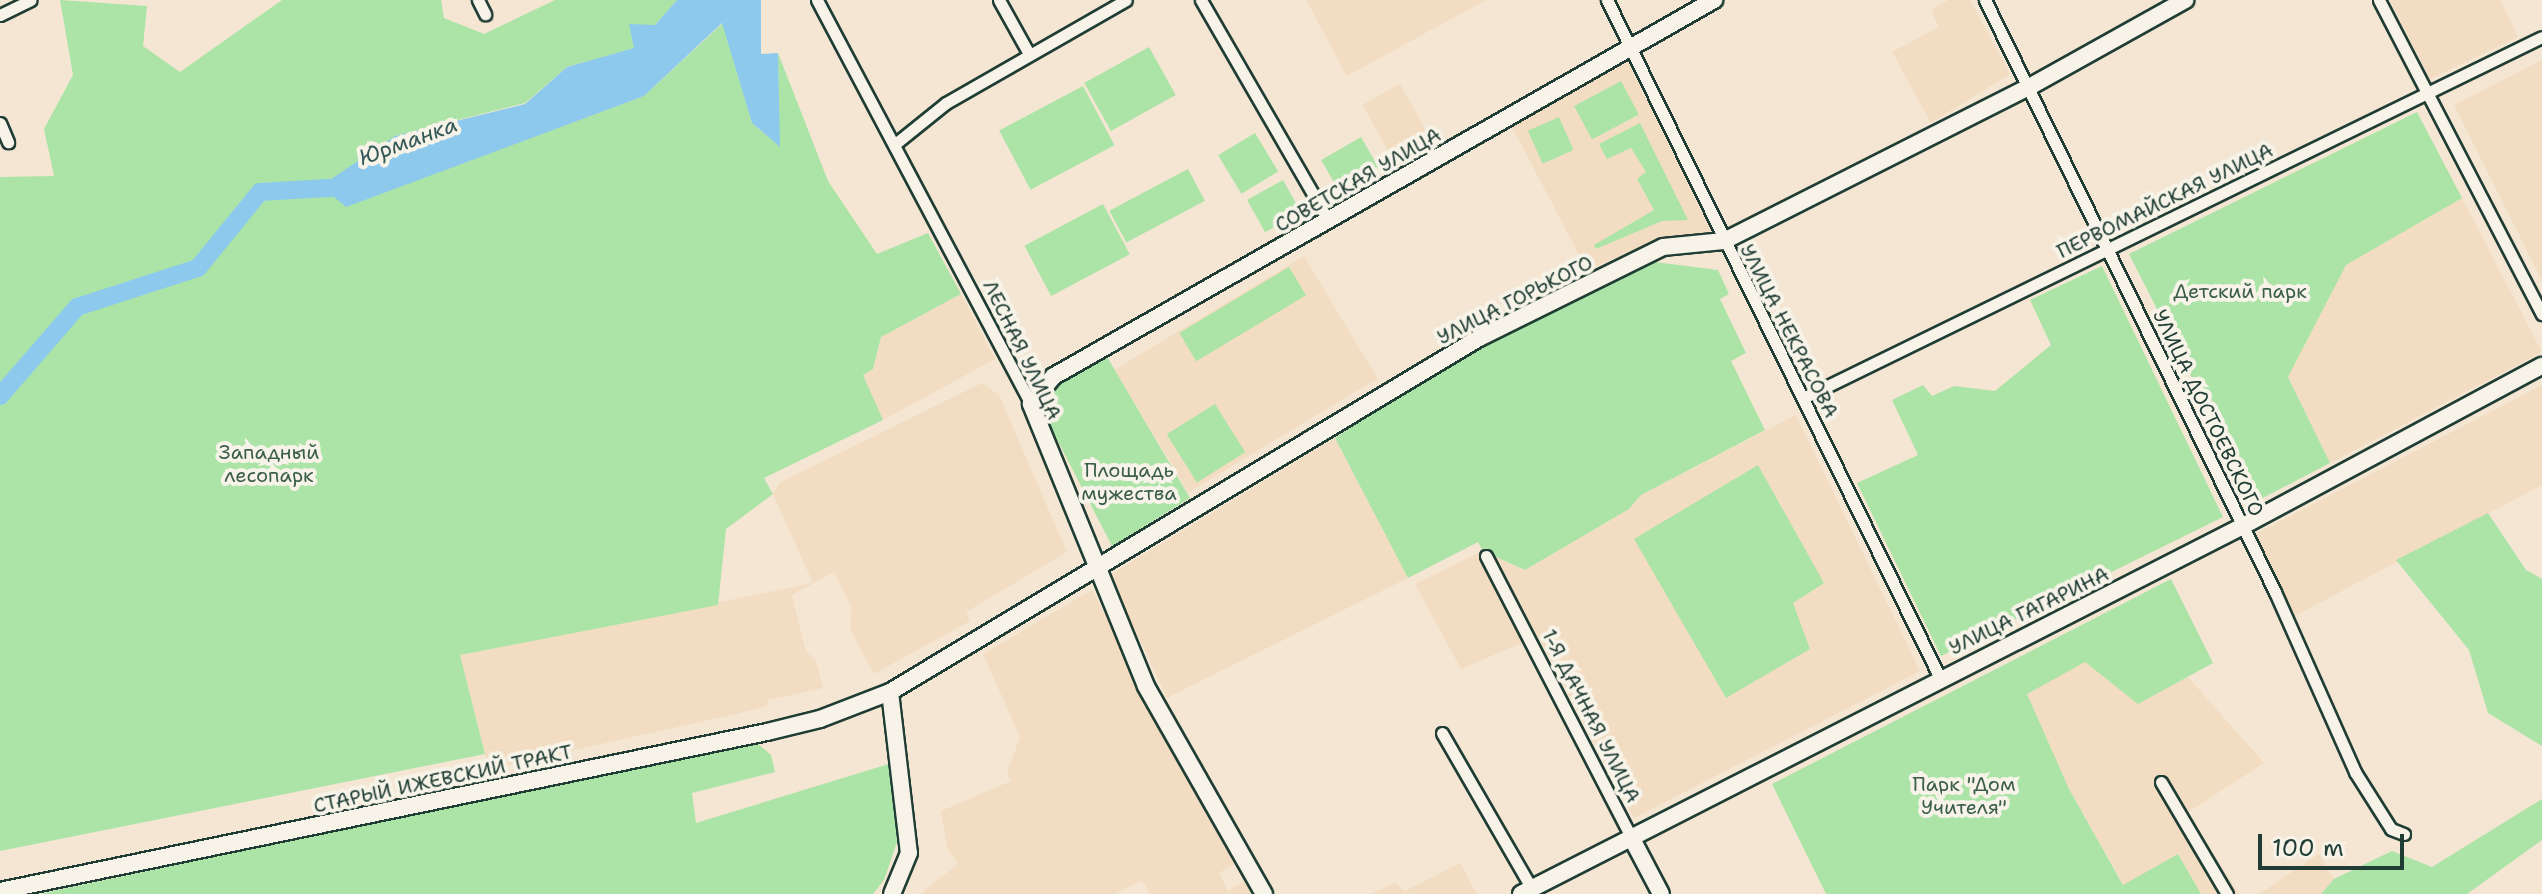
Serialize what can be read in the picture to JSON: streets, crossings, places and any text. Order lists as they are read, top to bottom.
{
  "streets": {
    "street": [
      "СОВЕТСКАЯ УЛИЦА",
      "ПЕРВОМАЙСКАЯ УЛИЦА",
      "УЛИЦА ГОРЬКОГО",
      "УЛИЦА НЕКРАСОВА",
      "ЛЕСНАЯ УЛИЦА",
      "УЛИЦА ДОСТОЕВСКОГО",
      "УЛИЦА ГАГАРИНА",
      "1-Я ДАЧНАЯ УЛИЦА",
      "СТАРЫЙ ИЖЕВСКИЙ ТРАКТ"
    ]
  },
  "crossings": [
    ["СОВЕТСКАЯ УЛИЦА", "УЛИЦА НЕКРАСОВА"],
    ["СОВЕТСКАЯ УЛИЦА", "ЛЕСНАЯ УЛИЦА"],
    ["ПЕРВОМАЙСКАЯ УЛИЦА", "УЛИЦА НЕКРАСОВА"],
    ["ПЕРВОМАЙСКАЯ УЛИЦА", "УЛИЦА ДОСТОЕВСКОГО"],
    ["УЛИЦА ГОРЬКОГО", "УЛИЦА НЕКРАСОВА"],
    ["УЛИЦА ГОРЬКОГО", "ЛЕСНАЯ УЛИЦА"],
    ["УЛИЦА ГОРЬКОГО", "УЛИЦА ДОСТОЕВСКОГО"],
    ["УЛИЦА ГОРЬКОГО", "СТАРЫЙ ИЖЕВСКИЙ ТРАКТ"],
    ["УЛИЦА НЕКРАСОВА", "УЛИЦА ГАГАРИНА"],
    ["УЛИЦА ДОСТОЕВСКОГО", "УЛИЦА ГАГАРИНА"],
    ["УЛИЦА ГАГАРИНА", "1-Я ДАЧНАЯ УЛИЦА"]
  ],
  "water": ["Юрманка"],
  "parks": [
    "Детский парк",
    "Западный лесопарк",
    "Площадь мужества",
    "Парк \"Дом Учителя\""
  ],
  "scale_bar": "100 m"
}
